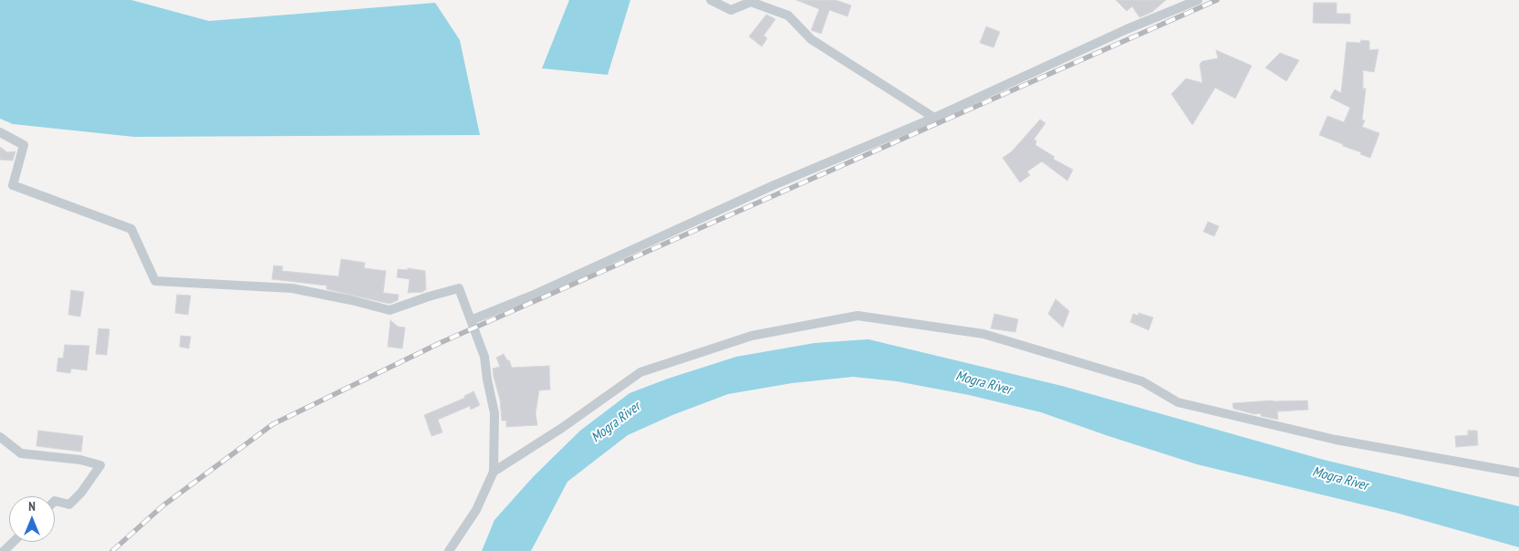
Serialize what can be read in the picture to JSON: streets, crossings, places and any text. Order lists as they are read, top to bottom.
{
  "water": ["Mogra River"],
  "north": "top"
}
